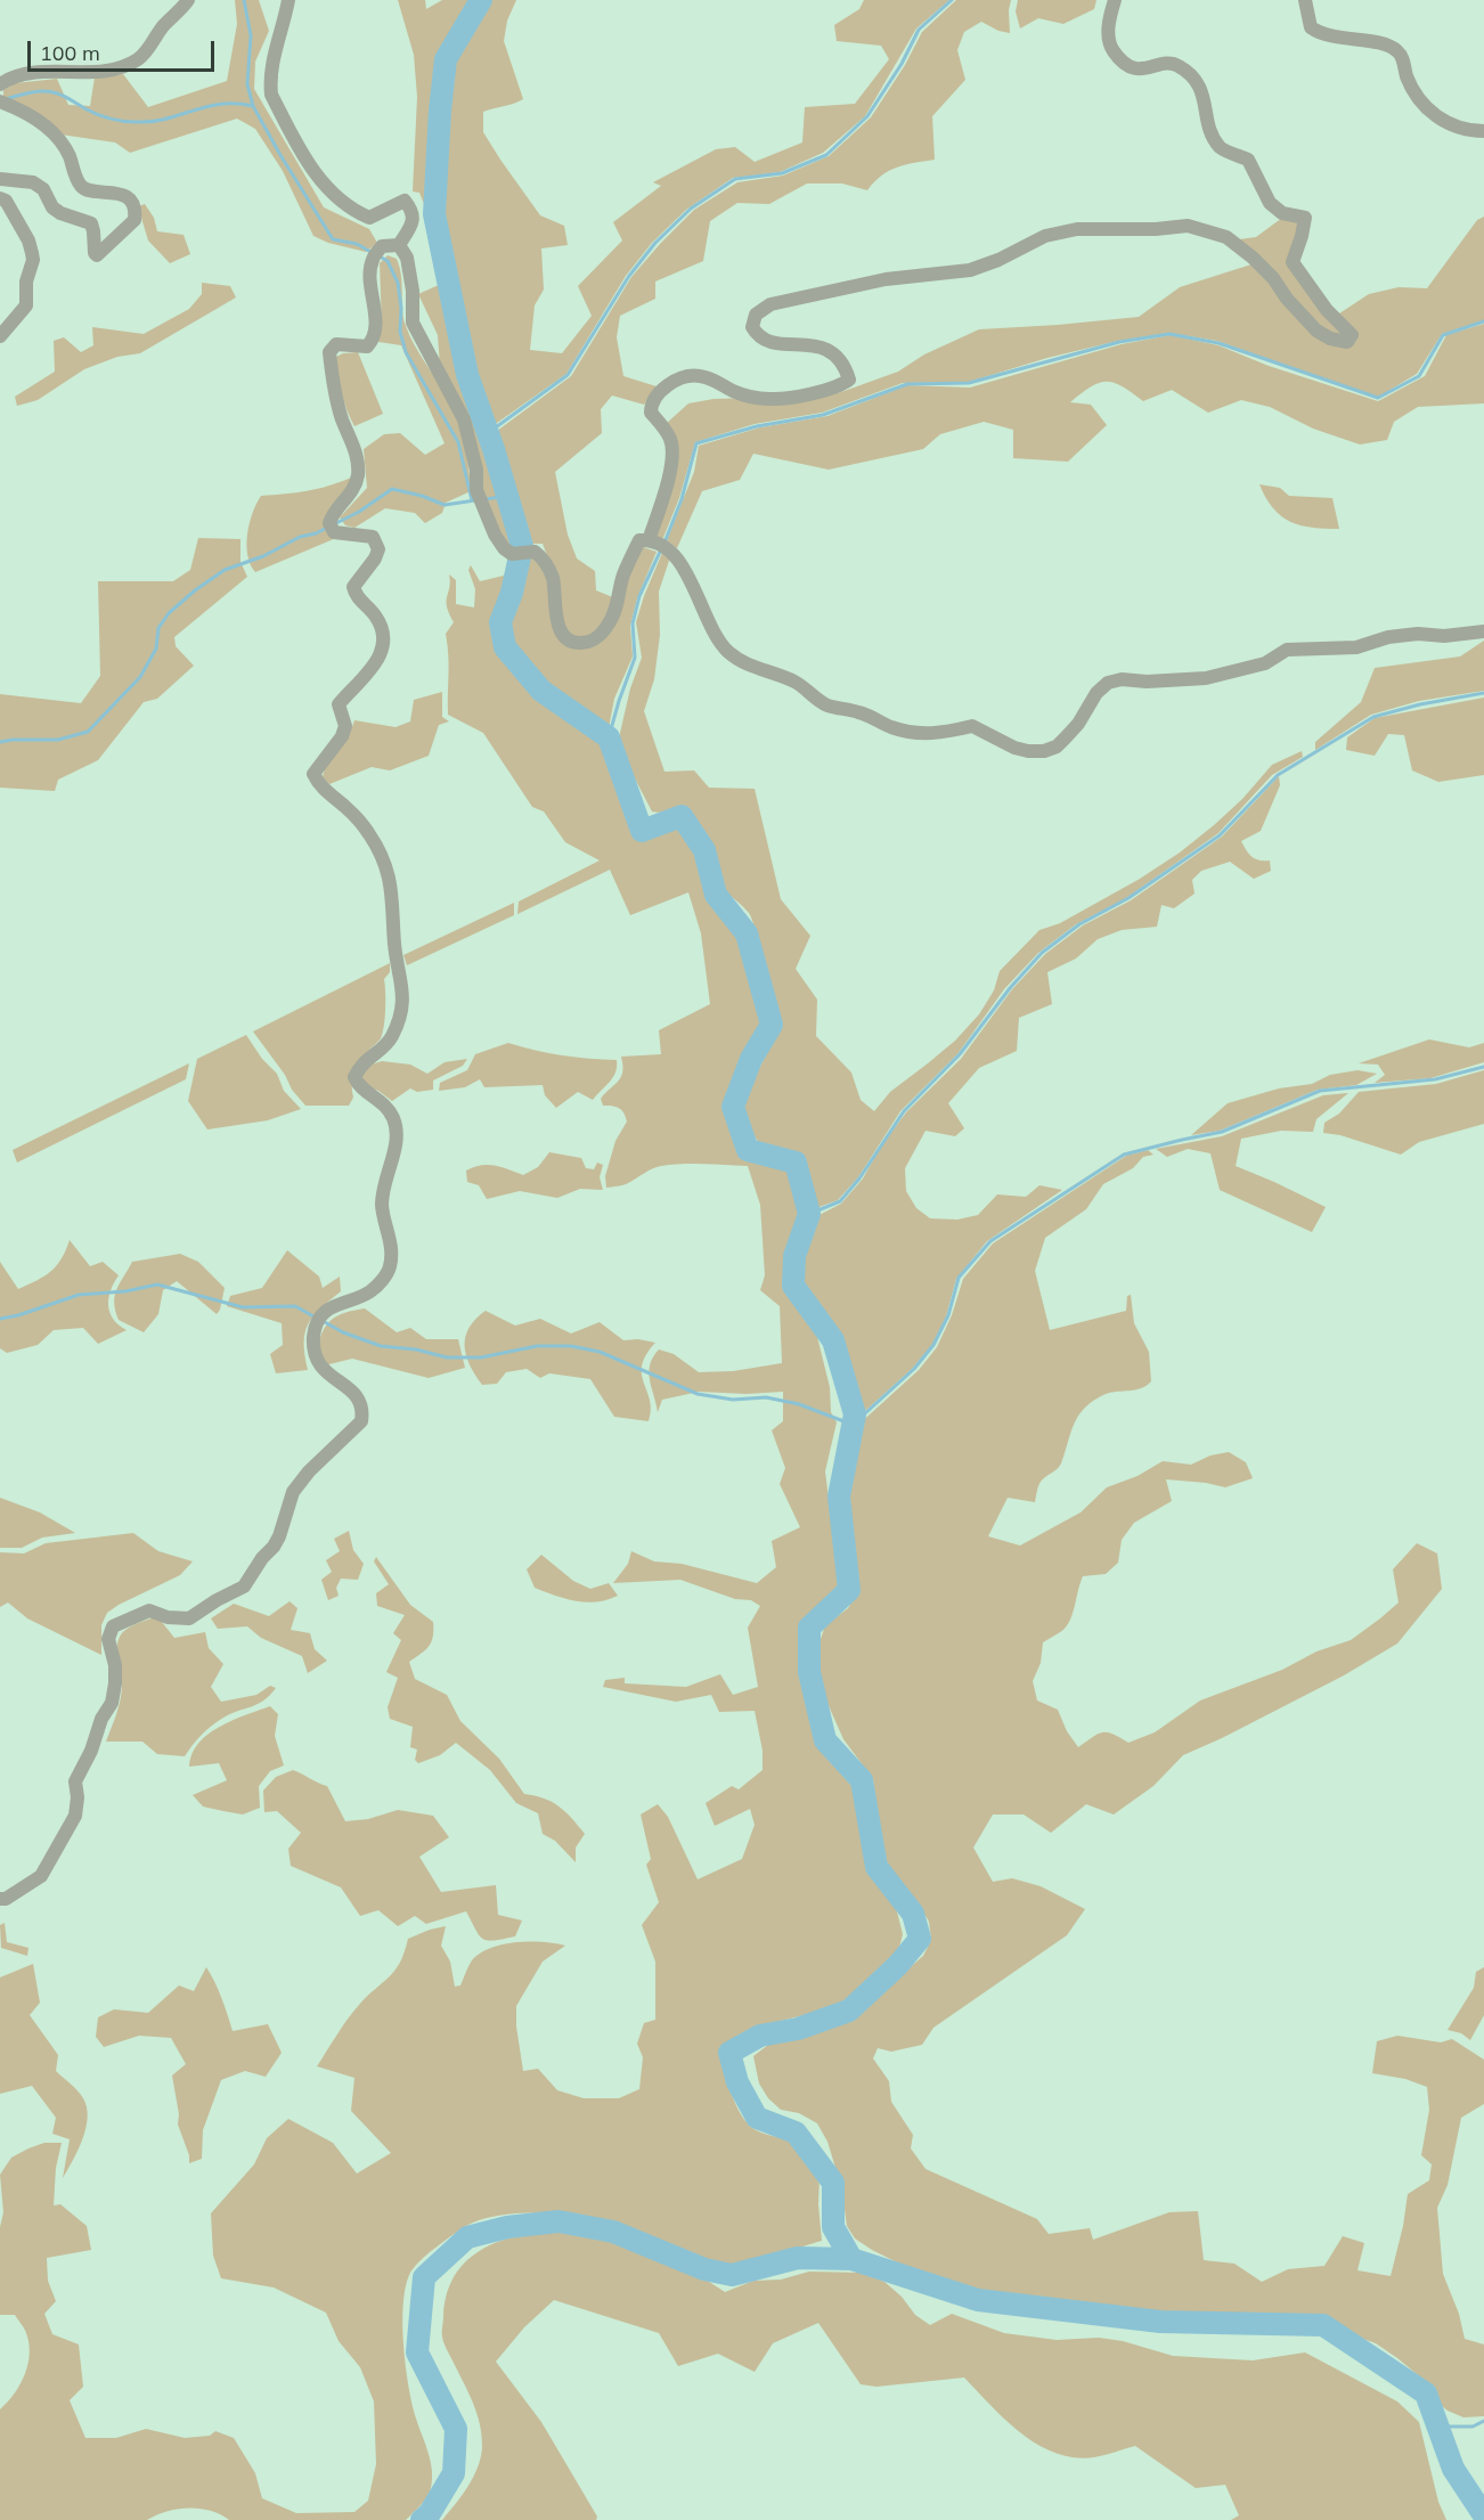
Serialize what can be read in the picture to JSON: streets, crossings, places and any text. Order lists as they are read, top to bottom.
{
  "scale_bar": "100 m"
}
